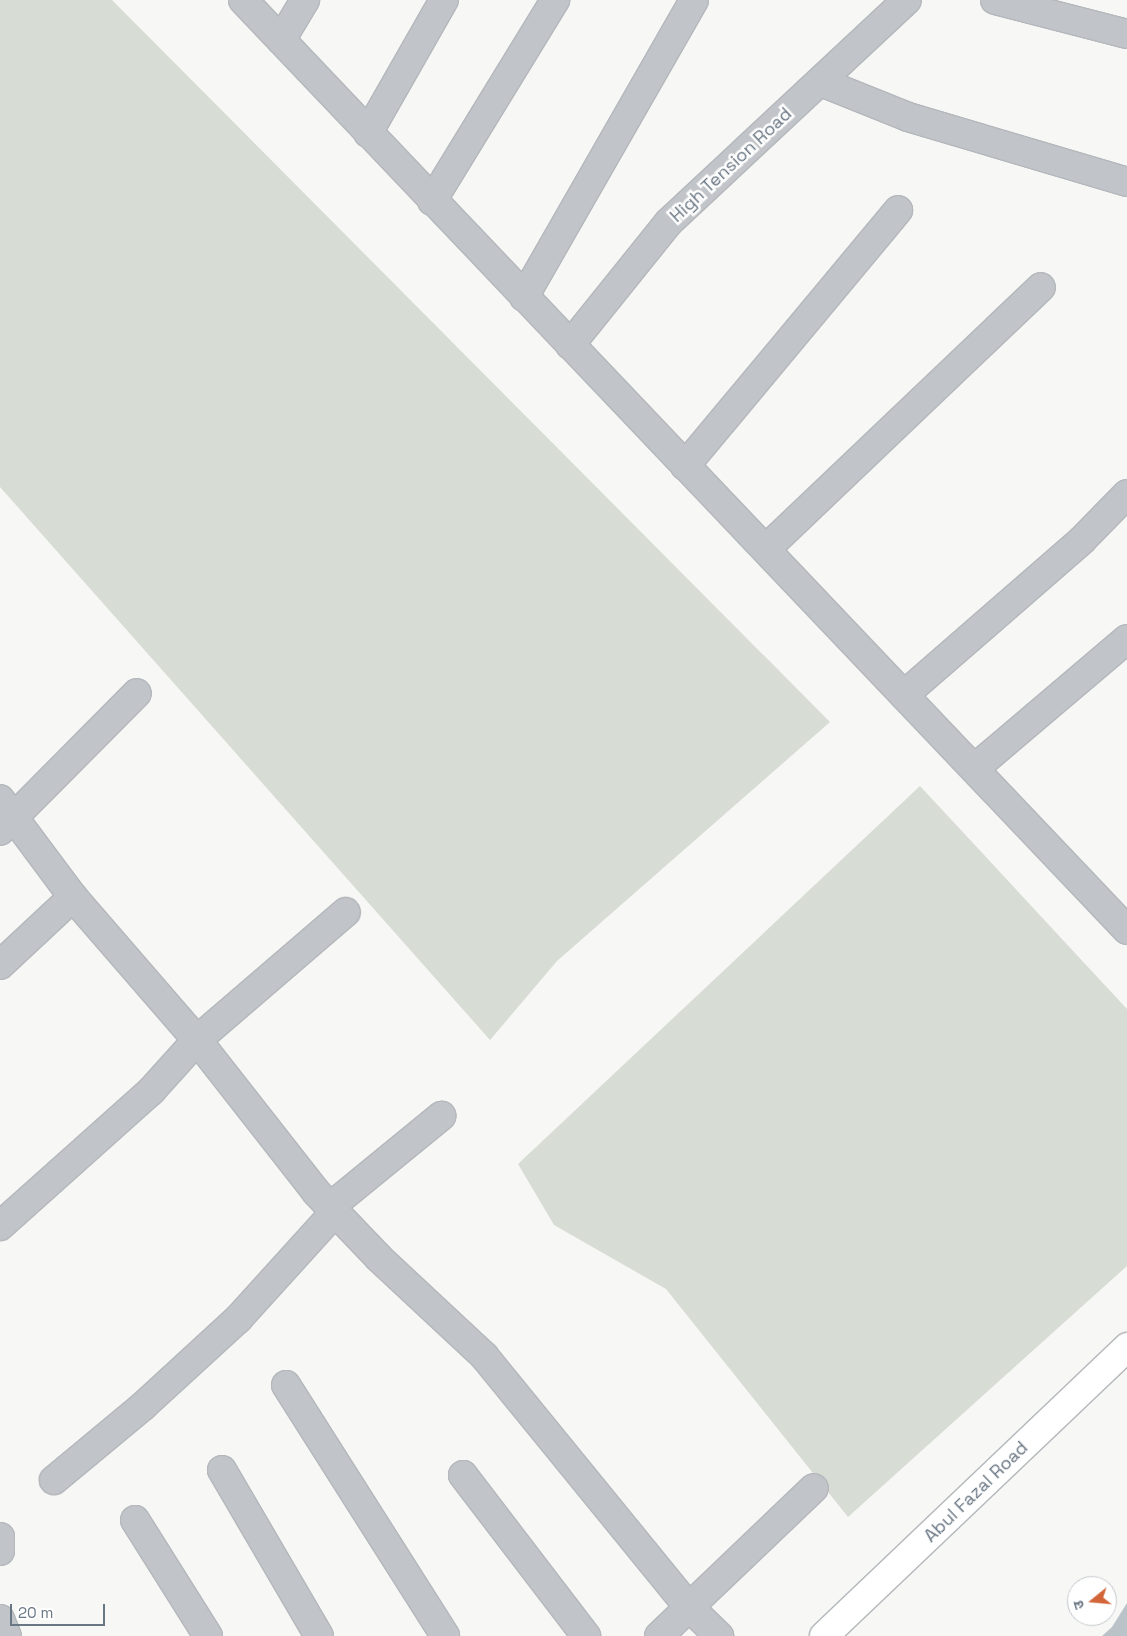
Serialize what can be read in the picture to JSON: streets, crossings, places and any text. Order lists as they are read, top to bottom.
{
  "streets": {
    "street": ["High Tension Road", "Abul Fazal Road"]
  },
  "scale_bar": "20 m",
  "north": "left"
}
